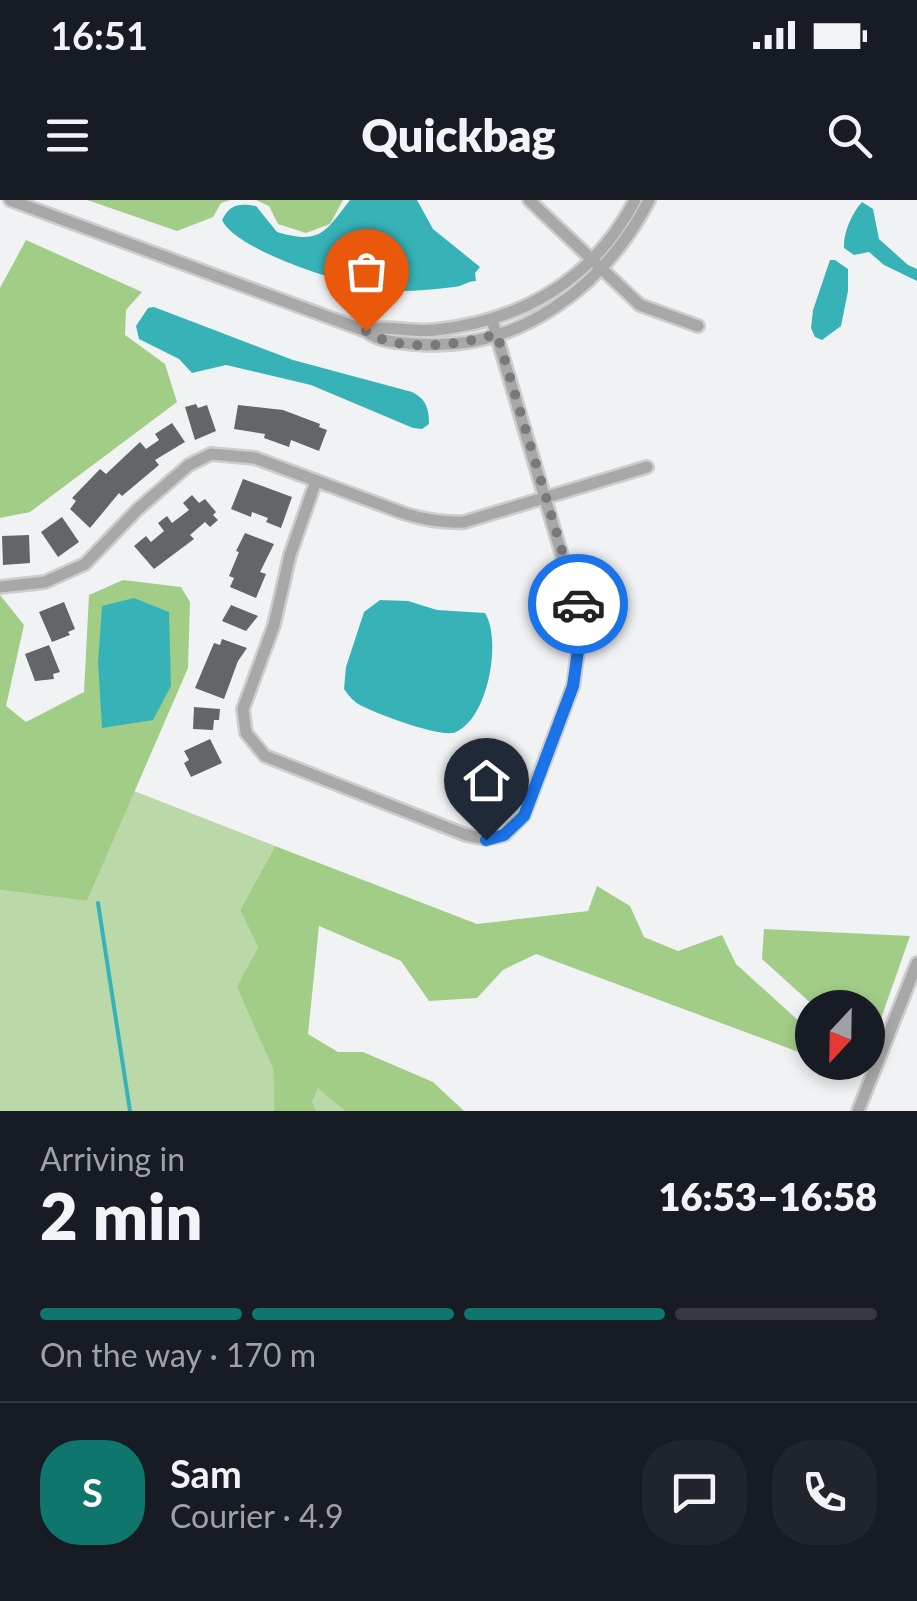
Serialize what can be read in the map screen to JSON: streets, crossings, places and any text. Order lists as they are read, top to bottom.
{
  "north": "bottom",
  "page": {
    "status": "16:51",
    "header": "Quickbag",
    "heading": ["2 min", "Arriving in", "16:53–16:58"],
    "panel": ["Sam", "Courier · 4.9"],
    "bar": "On the way · 170 m",
    "round": "S"
  }
}
